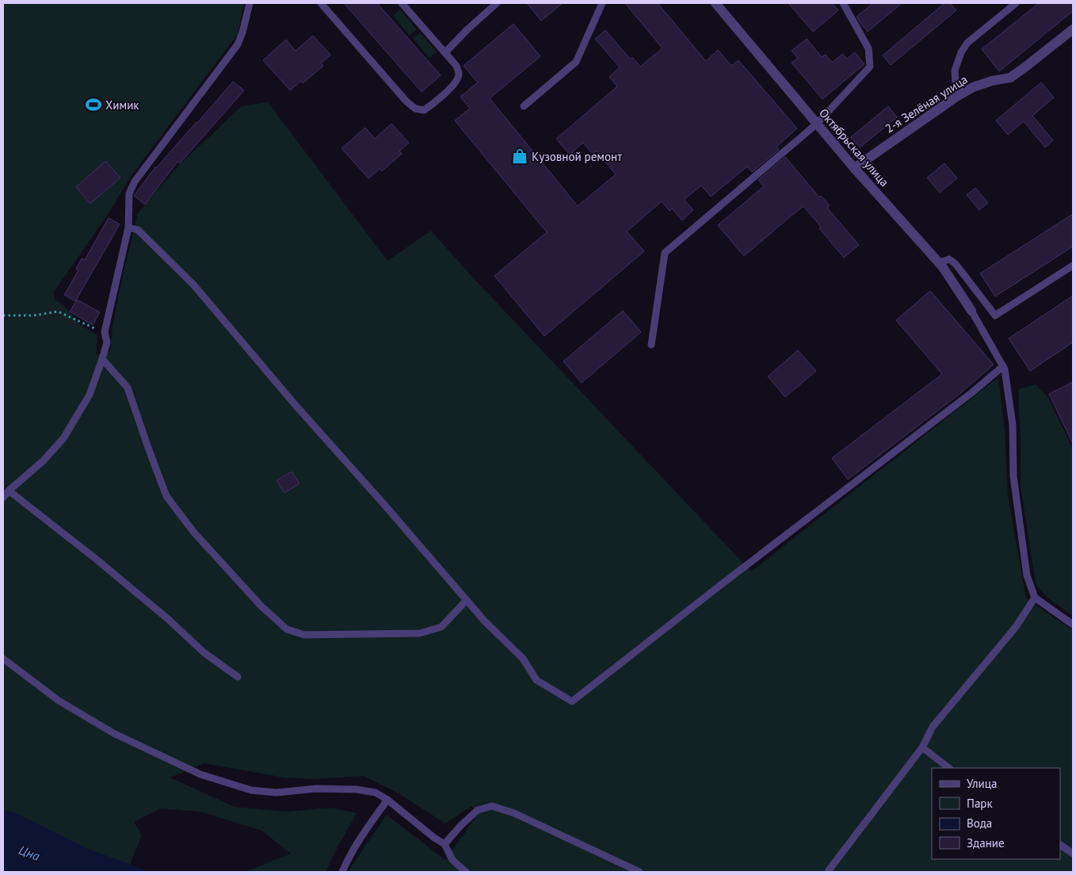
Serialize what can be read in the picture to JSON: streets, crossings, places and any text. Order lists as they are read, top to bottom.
{
  "streets": {
    "street": ["2-я Зелёная улица", "Октябрьская улица"]
  },
  "crossings": [
    ["2-я Зелёная улица", "Октябрьская улица"]
  ],
  "water": ["Цна"],
  "places": {
    "sports": ["Химик"],
    "shop": ["Кузовной ремонт"]
  },
  "legend": [
    "Улица",
    "Парк",
    "Вода",
    "Здание"
  ]
}
